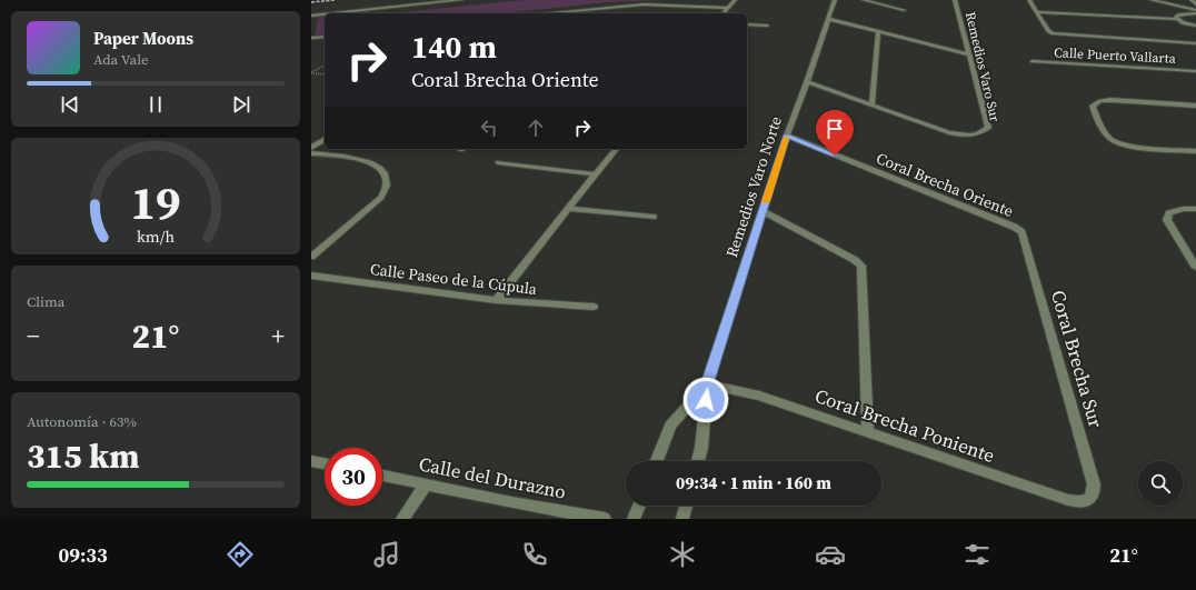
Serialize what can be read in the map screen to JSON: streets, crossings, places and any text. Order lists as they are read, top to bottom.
{
  "streets": {
    "street": [
      "Calle Puerto Vallarta",
      "Remedios Varo Sur",
      "Coral Brecha Oriente",
      "Remedios Varo Norte",
      "Calle Paseo de la Cúpula",
      "Coral Brecha Sur",
      "Coral Brecha Poniente",
      "Calle del Durazno"
    ]
  },
  "crossings": [
    ["Coral Brecha Oriente", "Remedios Varo Norte"],
    ["Coral Brecha Oriente", "Coral Brecha Sur"],
    ["Remedios Varo Norte", "Coral Brecha Poniente"],
    ["Coral Brecha Sur", "Coral Brecha Poniente"]
  ],
  "page": {
    "turn": ["140 m", "Coral Brecha Oriente"],
    "song": ["Paper Moons", "Ada Vale"],
    "tile": [
      "Clima",
      ["Autonomía · 63%", "315 km"]
    ],
    "heat": ["−", "21°", "+"],
    "limit": "30",
    "trip": "09:34 · 1 min · 160 m",
    "tabs": ["09:33", "21°"],
    "gauge": ["19", "km/h"]
  }
}
